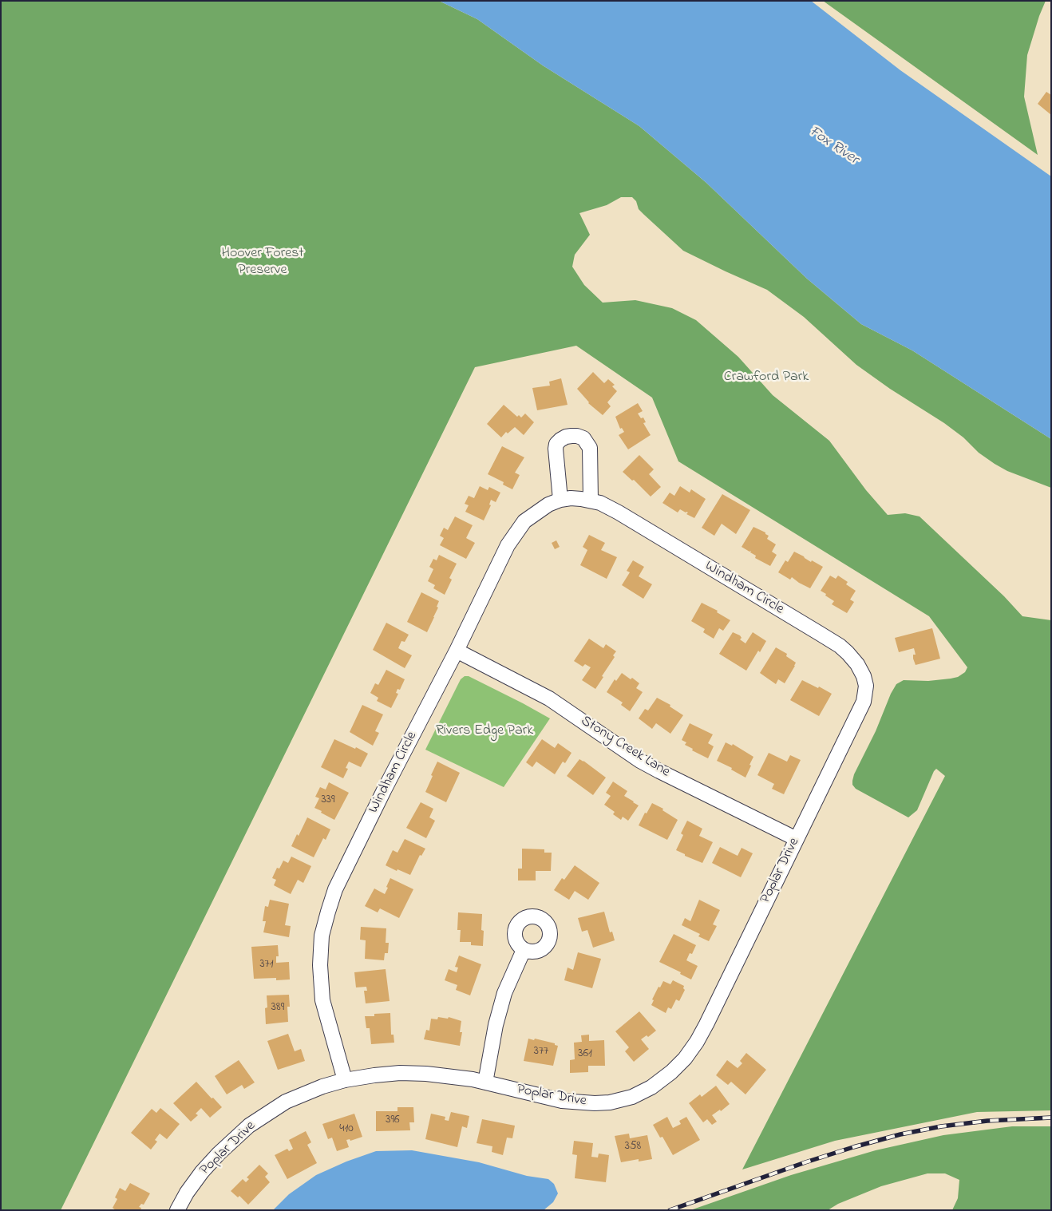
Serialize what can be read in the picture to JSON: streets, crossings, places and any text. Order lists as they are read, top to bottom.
{
  "streets": {
    "street": ["Windham Circle", "Stony Creek Lane", "Poplar Drive"]
  },
  "crossings": [
    ["Windham Circle", "Stony Creek Lane"],
    ["Windham Circle", "Poplar Drive"],
    ["Stony Creek Lane", "Poplar Drive"]
  ],
  "water": ["Fox River"],
  "parks": ["Hoover Forest Preserve", "Crawford Park", "Rivers Edge Park"],
  "house_numbers": [
    "339",
    "371",
    "389",
    "377",
    "361",
    "396",
    "410",
    "358"
  ]
}
